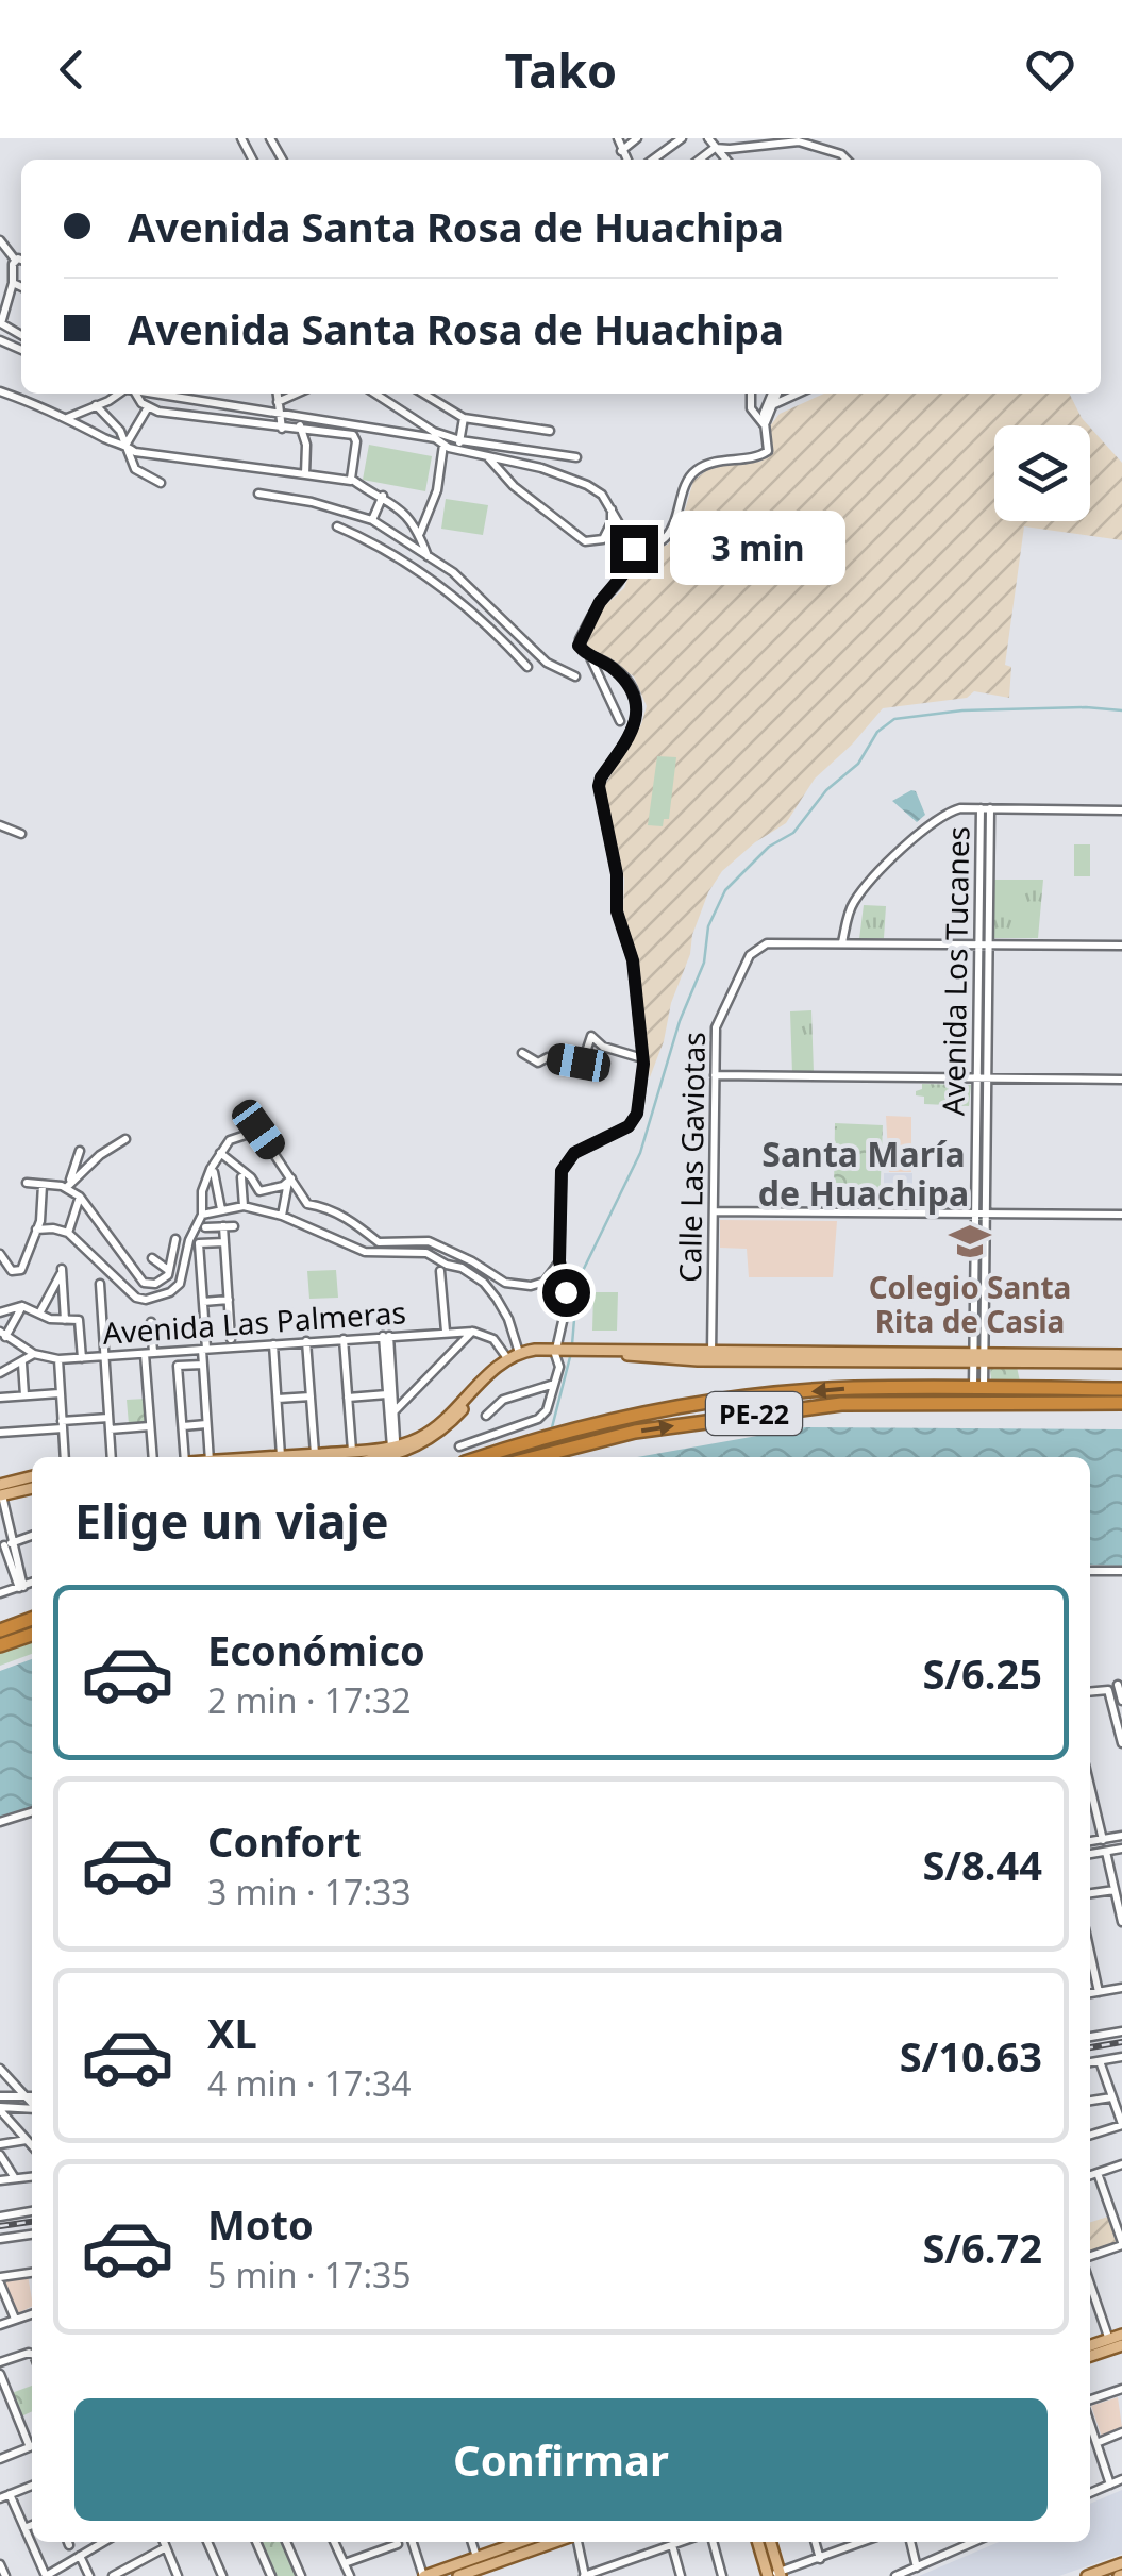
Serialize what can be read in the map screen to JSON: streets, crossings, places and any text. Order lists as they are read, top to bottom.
{
  "streets": {
    "highway": ["PE-22"],
    "street": ["Avenida Los Tucanes", "Calle Las Gaviotas", "Avenida Las Palmeras"]
  },
  "crossings": [
    ["Avenida Los Tucanes", "Calle Las Gaviotas"],
    ["Avenida Los Tucanes", "PE-22"]
  ],
  "districts": ["Santa María de Huachipa"],
  "places": {
    "school or university": ["Colegio Santa Rita de Casia"]
  },
  "page": {
    "header": "Tako",
    "banner": ["Avenida Santa Rosa de Huachipa", "Avenida Santa Rosa de Huachipa"],
    "bubble": "3 min",
    "heading": "Elige un viaje",
    "list": [
      {
        "name": "Económico",
        "note": "2 min · 17:32",
        "value": "S/6.25"
      },
      {
        "name": "Confort",
        "note": "3 min · 17:33",
        "value": "S/8.44"
      },
      {
        "name": "XL",
        "note": "4 min · 17:34",
        "value": "S/10.63"
      },
      {
        "name": "Moto",
        "note": "5 min · 17:35",
        "value": "S/6.72"
      }
    ],
    "buttons": "Confirmar"
  }
}
